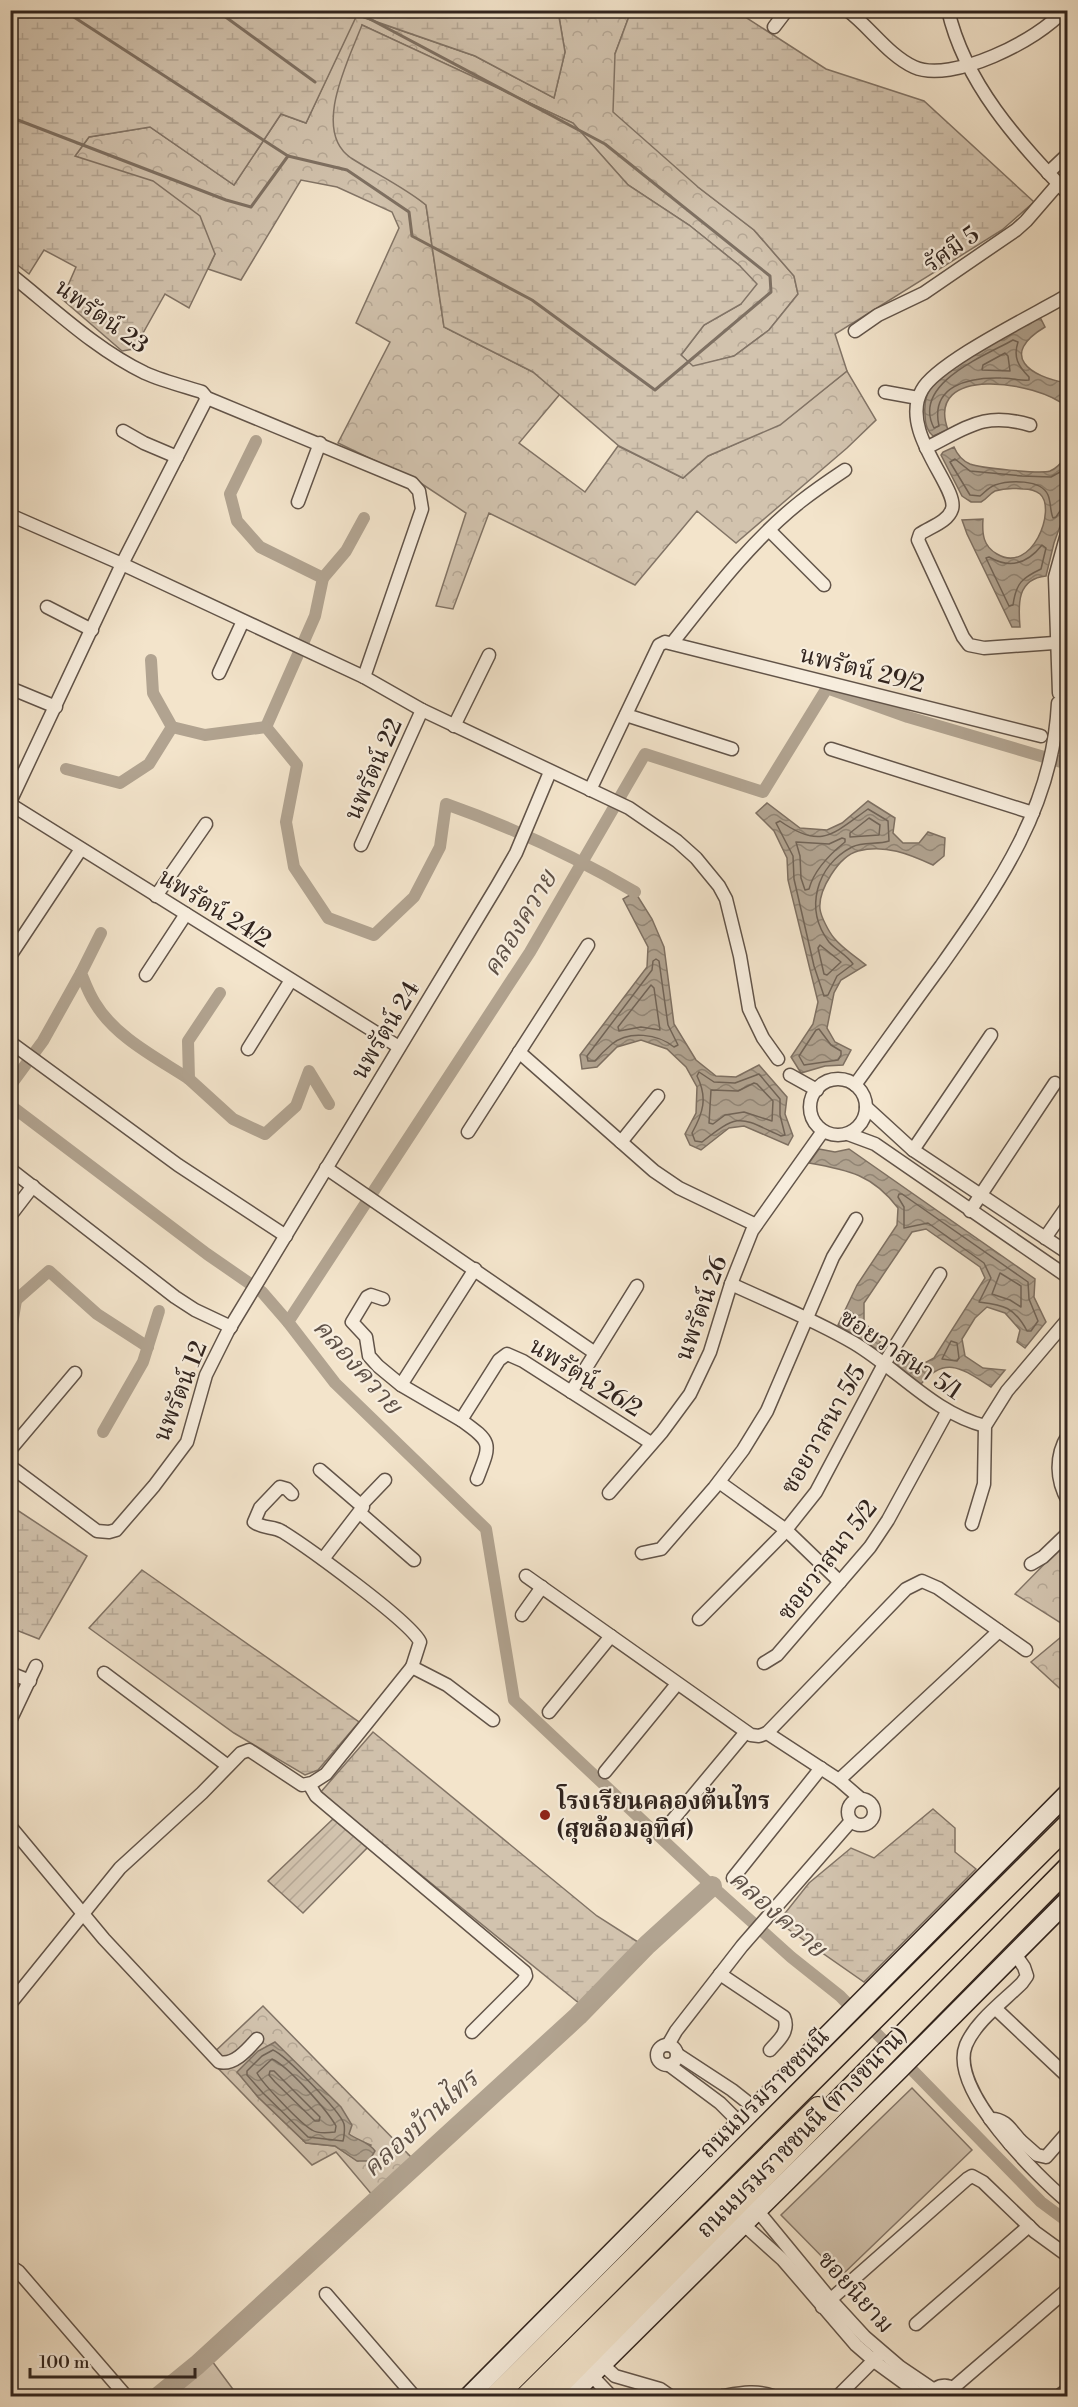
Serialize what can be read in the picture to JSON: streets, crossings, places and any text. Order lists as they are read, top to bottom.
{
  "streets": {
    "highway": ["ถนนบรมราชชนนี"],
    "main road": ["ถนนบรมราชชนนี (ทางขนาน)"],
    "street": [
      "รัศมี 5",
      "นพรัตน์ 23",
      "นพรัตน์ 29/2",
      "นพรัตน์ 22",
      "นพรัตน์ 24/2",
      "นพรัตน์ 24",
      "นพรัตน์ 26",
      "ซอยวาสนา 5/1",
      "นพรัตน์ 26/2",
      "นพรัตน์ 12",
      "ซอยวาสนา 5/5",
      "ซอยวาสนา 5/2",
      "ซอยนิยาม"
    ]
  },
  "crossings": [
    ["นพรัตน์ 24/2", "นพรัตน์ 24"],
    ["นพรัตน์ 24", "นพรัตน์ 12"],
    ["นพรัตน์ 26", "ซอยวาสนา 5/1"],
    ["นพรัตน์ 26", "นพรัตน์ 26/2"],
    ["ซอยวาสนา 5/1", "ซอยวาสนา 5/5"],
    ["ซอยวาสนา 5/1", "ซอยวาสนา 5/2"],
    ["ถนนบรมราชชนนี", "ถนนบรมราชชนนี (ทางขนาน)"],
    ["ถนนบรมราชชนนี (ทางขนาน)", "ซอยนิยาม"]
  ],
  "water": ["คลองควาย", "คลองบ้านไทร"],
  "places": ["โรงเรียนคลองต้นไทร (สุขล้อมอุทิศ)"],
  "scale_bar": "100 m"
}
